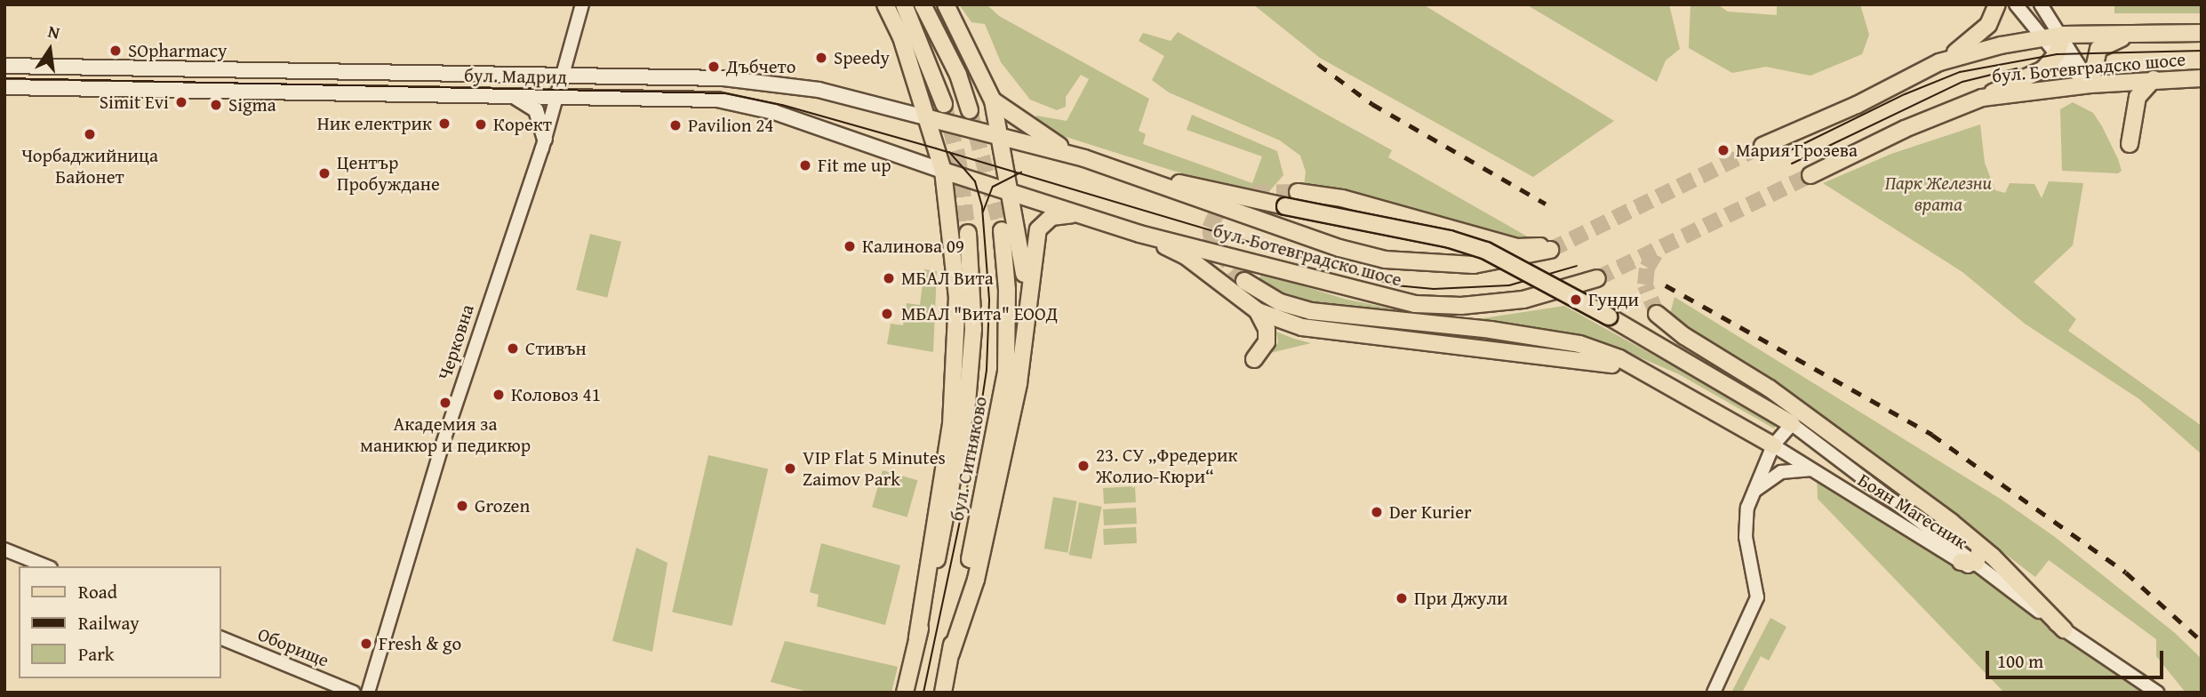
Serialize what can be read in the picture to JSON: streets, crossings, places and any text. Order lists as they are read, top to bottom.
{
  "streets": {
    "main road": ["бул. Ботевградско шосе", "бул. Мадрид", "бул. Ситняково"],
    "street": ["Черковна", "Боян Магесник", "Оборище"]
  },
  "crossings": [
    ["бул. Ботевградско шосе", "бул. Мадрид"],
    ["бул. Мадрид", "Черковна"]
  ],
  "parks": ["Парк Железни врата"],
  "places": [
    "SOpharmacy",
    "Speedy",
    "Дъбчето",
    "Simit Evi",
    "Sigma",
    "Ник електрик",
    "Корект",
    "Pavilion 24",
    "Чорбаджийница Байонет",
    "Мария Грозева",
    "Fit me up",
    "Център Пробуждане",
    "Калинова 09",
    "МБАЛ Вита",
    "Гунди",
    "МБАЛ \"Вита\" ЕООД",
    "Стивън",
    "Коловоз 41",
    "Академия за маникюр и педикюр",
    "23. СУ „Фредерик Жолио-Кюри“",
    "VIP Flat 5 Minutes Zaimov Park",
    "Grozen",
    "Der Kurier",
    "При Джули",
    "Fresh & go"
  ],
  "legend": ["Road", "Railway", "Park"],
  "scale_bar": "100 m",
  "north": "top"
}
